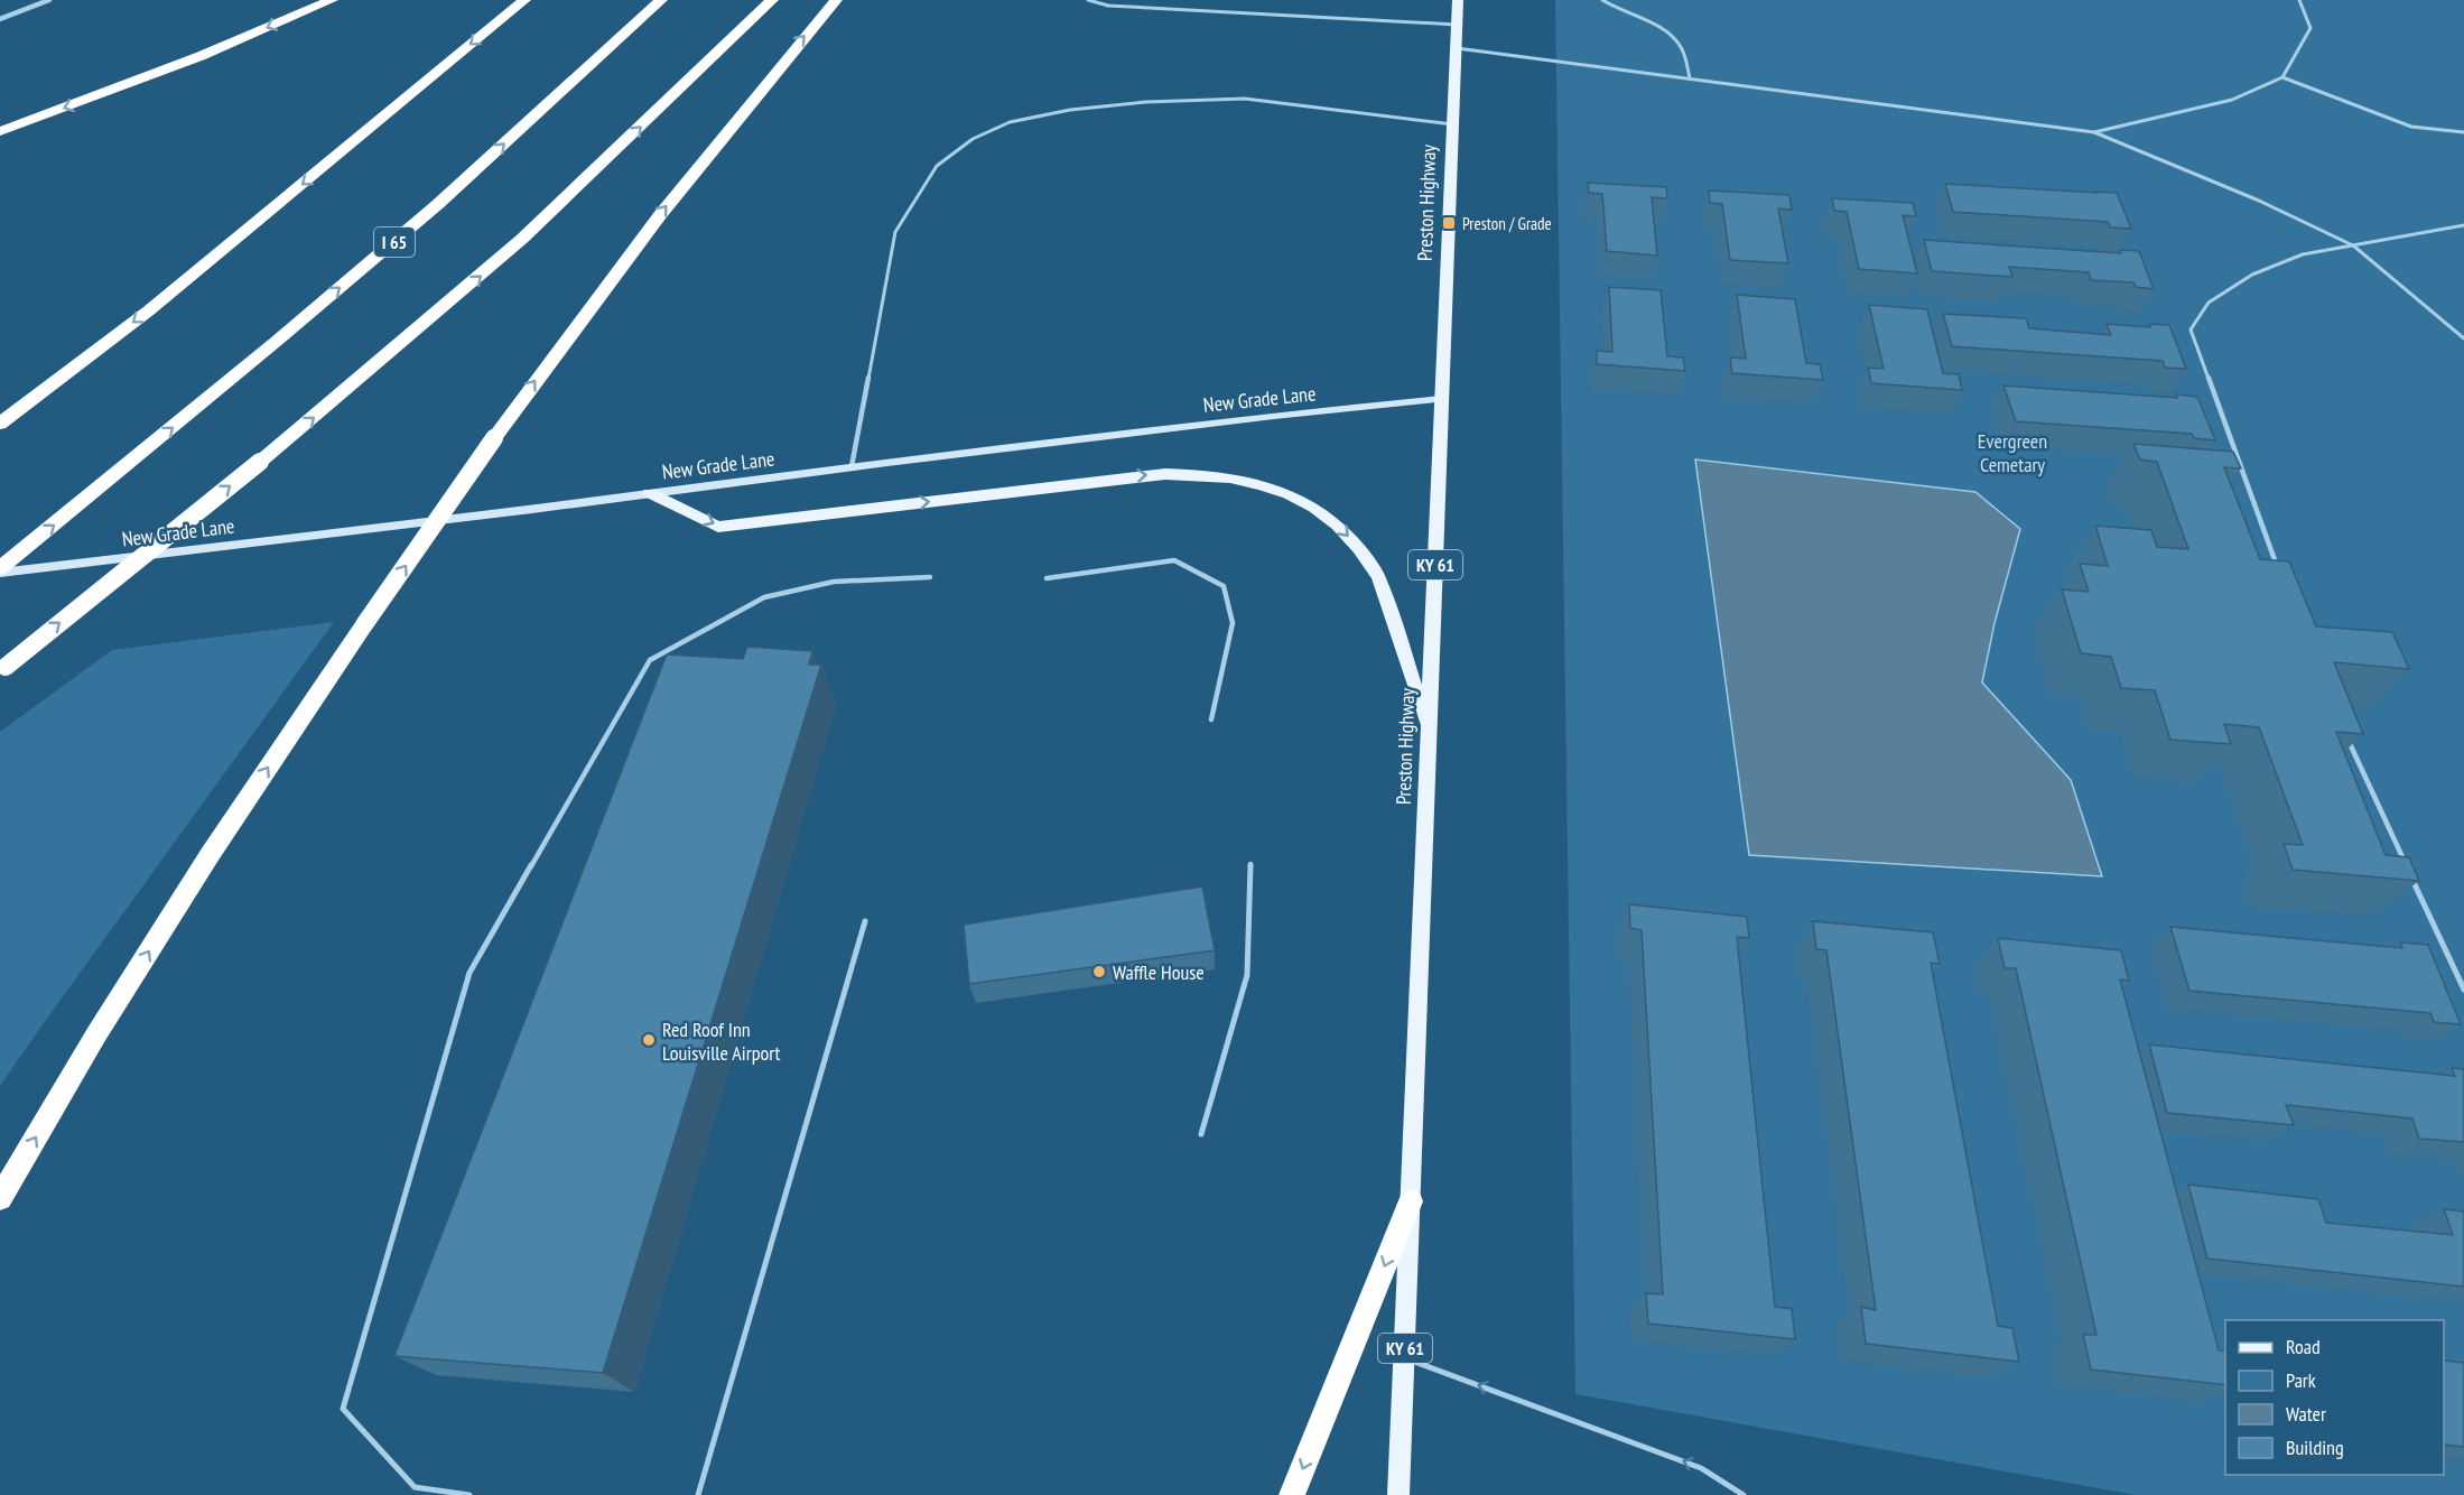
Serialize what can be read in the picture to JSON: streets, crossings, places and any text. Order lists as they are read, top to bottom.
{
  "streets": {
    "highway": ["I 65"],
    "main road": ["Preston Highway", "New Grade Lane", "KY 61"]
  },
  "crossings": [
    ["Preston Highway", "New Grade Lane"],
    ["I 65", "New Grade Lane"]
  ],
  "parks": ["Evergreen Cemetary"],
  "places": {
    "transit": ["Preston / Grade"],
    "other": ["Waffle House", "Red Roof Inn Louisville Airport"]
  },
  "legend": [
    "Road",
    "Park",
    "Water",
    "Building"
  ]
}
